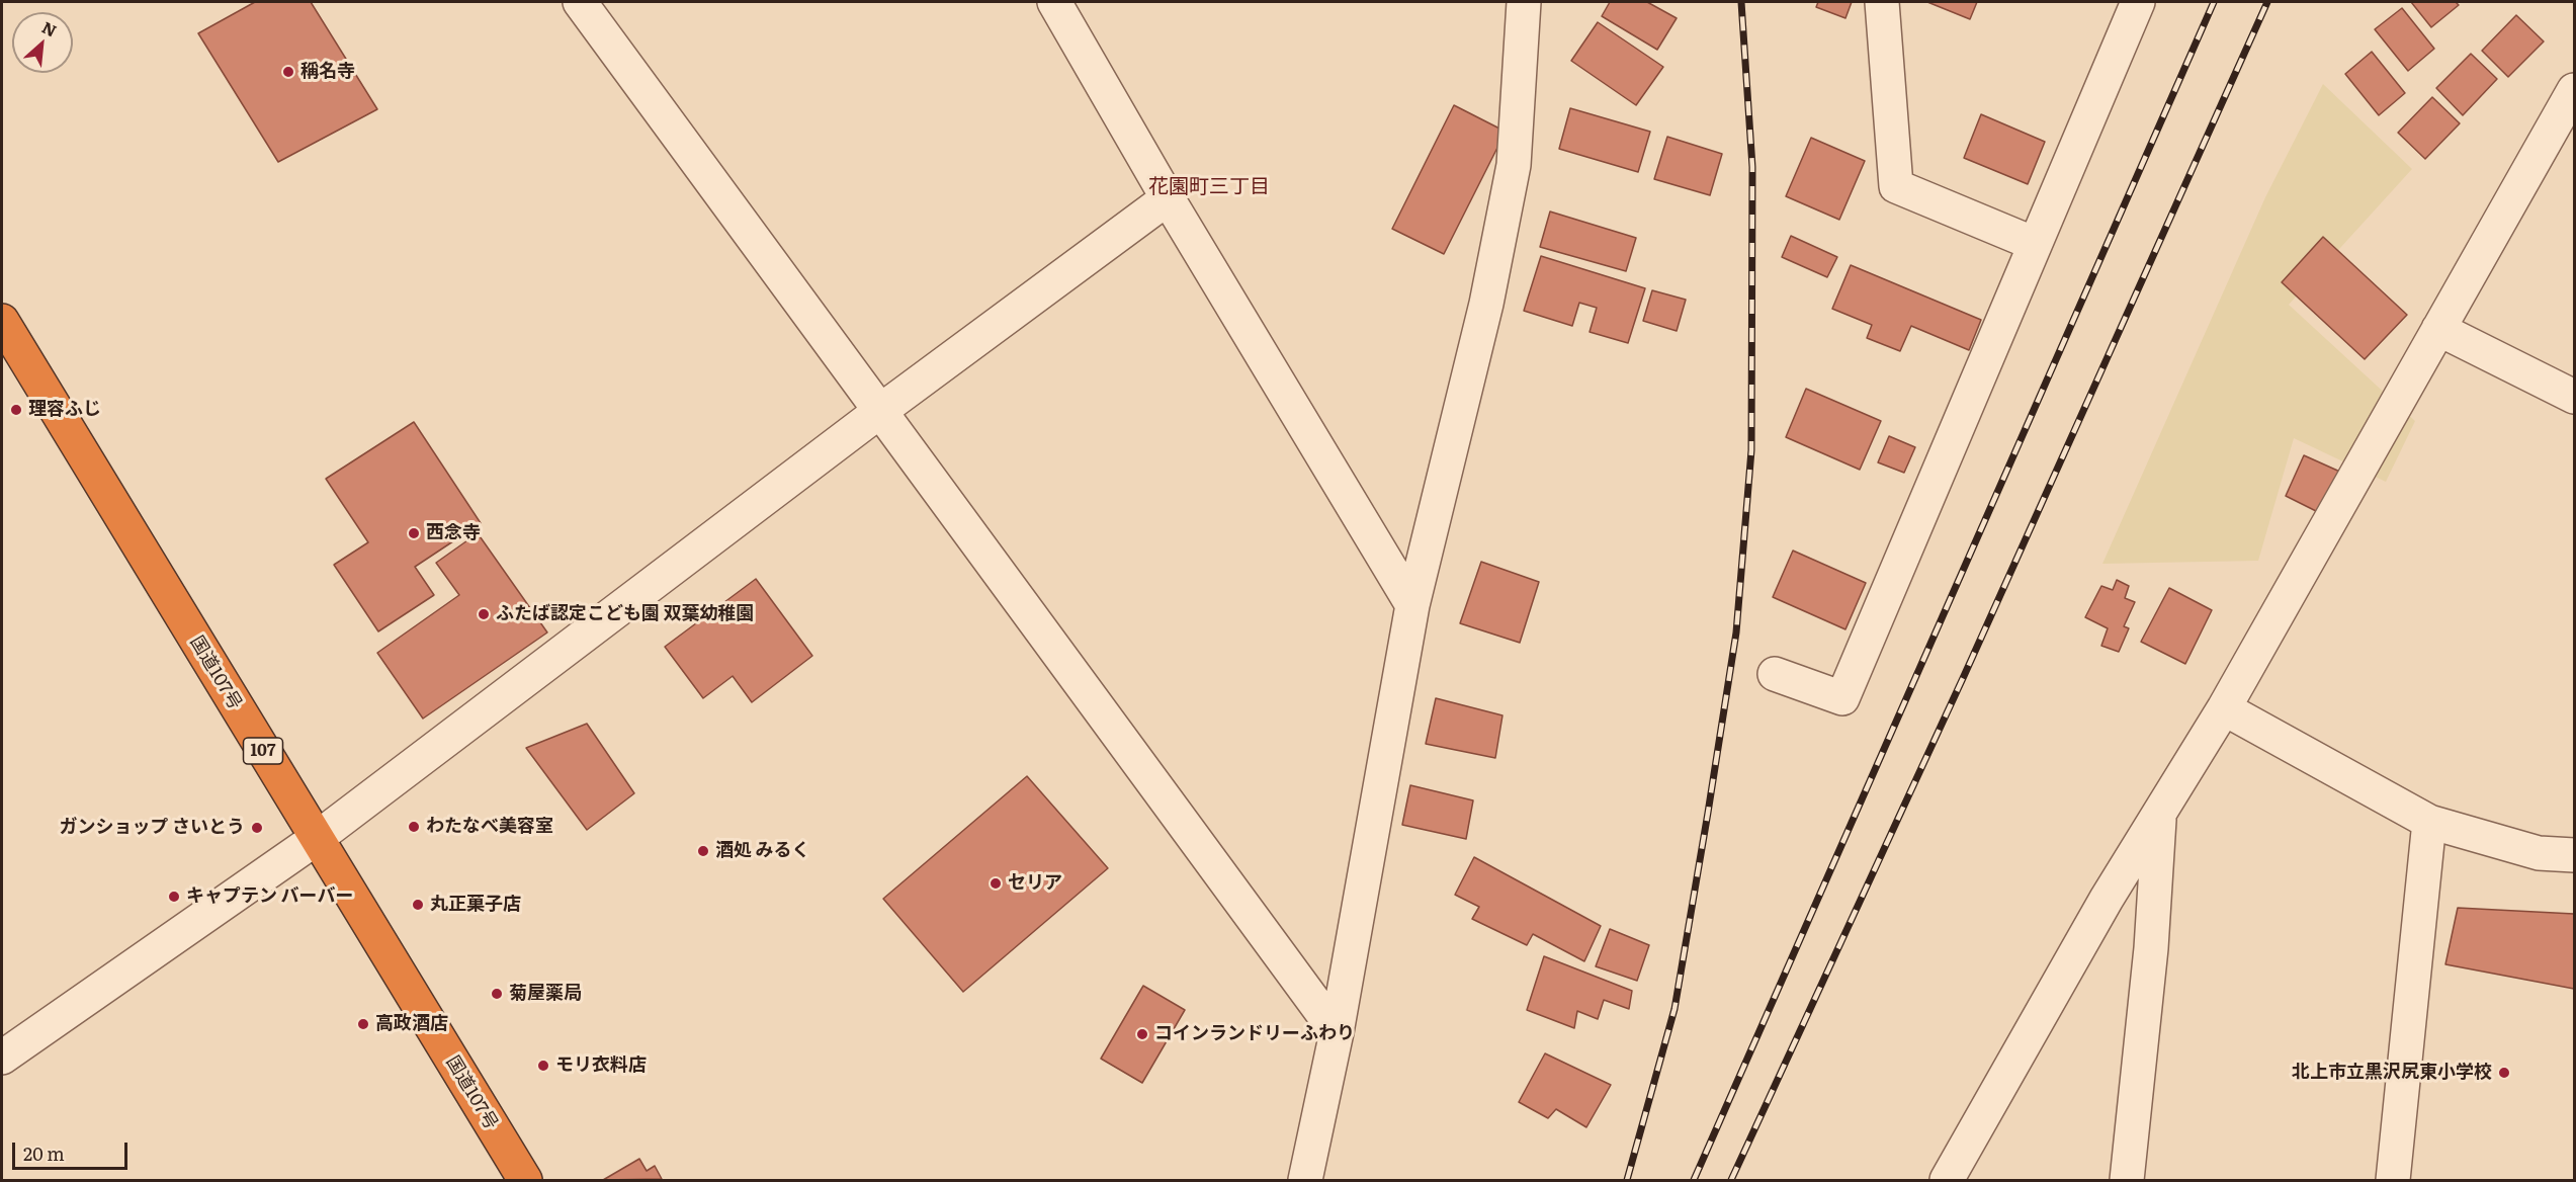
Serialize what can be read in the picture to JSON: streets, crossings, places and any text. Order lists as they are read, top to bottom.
{
  "streets": {
    "highway": ["国道107号", "107"]
  },
  "districts": ["花園町三丁目"],
  "places": [
    "稱名寺",
    "理容ふじ",
    "西念寺",
    "ふたば認定こども園 双葉幼稚園",
    "わたなべ美容室",
    "ガンショップ さいとう",
    "酒処 みるく",
    "セリア",
    "キャプテン バーバー",
    "丸正菓子店",
    "菊屋薬局",
    "高政酒店",
    "コインランドリーふわり",
    "モリ衣料店",
    "北上市立黒沢尻東小学校"
  ],
  "scale_bar": "20 m",
  "north": "top right"
}
